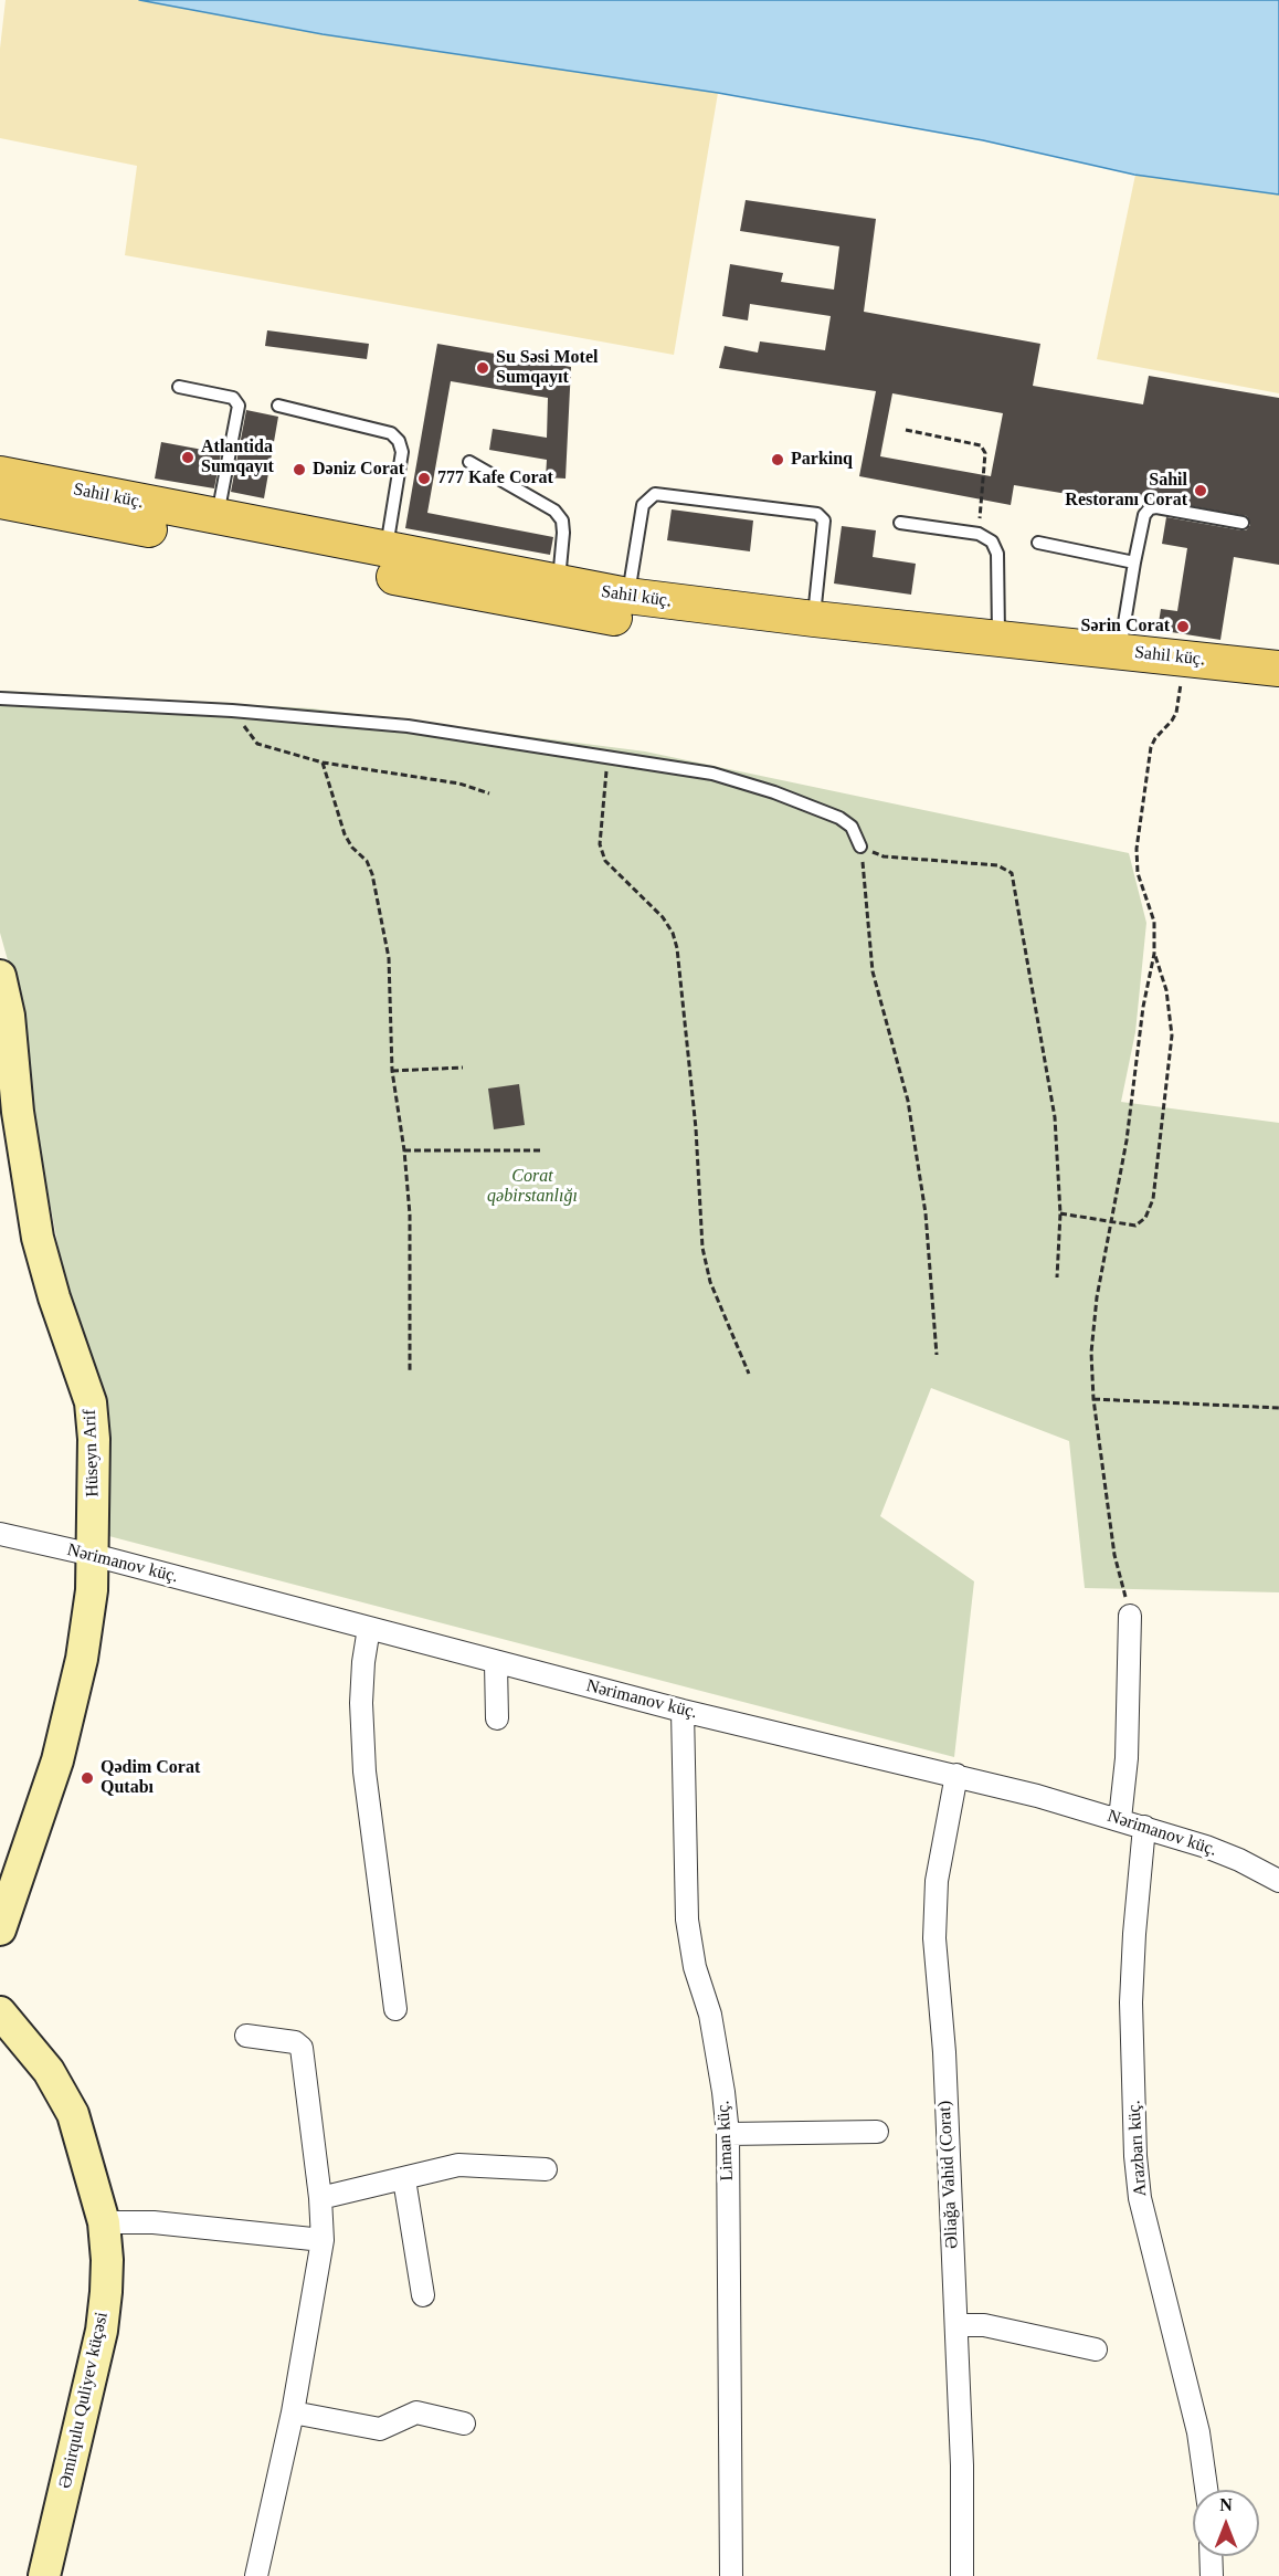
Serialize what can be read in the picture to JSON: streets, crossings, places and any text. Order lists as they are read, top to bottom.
{
  "streets": {
    "main road": ["Sahil küç."],
    "street": [
      "Hüseyn Arif",
      "Nərimanov küç.",
      "Liman küç.",
      "Arazbarı küç.",
      "Əliağa Vahid (Corat)",
      "Əmirqulu Quliyev küçəsi"
    ]
  },
  "crossings": [
    ["Hüseyn Arif", "Nərimanov küç."],
    ["Nərimanov küç.", "Liman küç."],
    ["Nərimanov küç.", "Arazbarı küç."],
    ["Nərimanov küç.", "Əliağa Vahid (Corat)"]
  ],
  "parks": ["Corat qəbirstanlığı"],
  "places": [
    "Su Səsi Motel Sumqayıt",
    "Atlantida Sumqayıt",
    "Parkinq",
    "Dəniz Corat",
    "777 Kafe Corat",
    "Sahil Restoranı Corat",
    "Sərin Corat",
    "Qədim Corat Qutabı"
  ],
  "north": "top"
}
